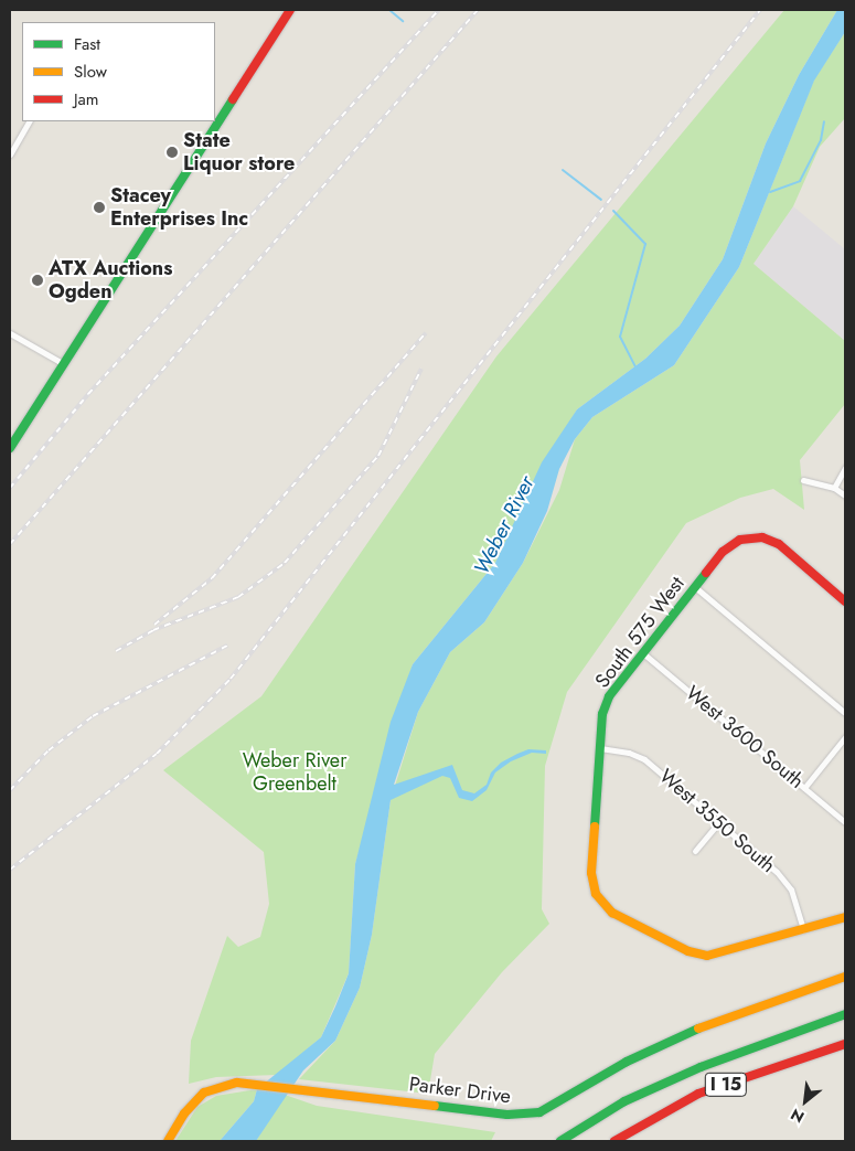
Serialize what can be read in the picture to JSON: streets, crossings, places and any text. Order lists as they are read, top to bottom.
{
  "streets": {
    "main road": ["South 575 West", "I 15", "Parker Drive"],
    "street": ["West 3600 South", "West 3550 South"]
  },
  "crossings": [
    ["South 575 West", "West 3600 South"],
    ["South 575 West", "West 3550 South"]
  ],
  "water": ["Weber River"],
  "parks": ["Weber River Greenbelt"],
  "places": ["State Liquor store", "Stacey Enterprises Inc", "ATX Auctions Ogden"],
  "legend": ["Fast", "Slow", "Jam"],
  "north": "bottom left"
}
